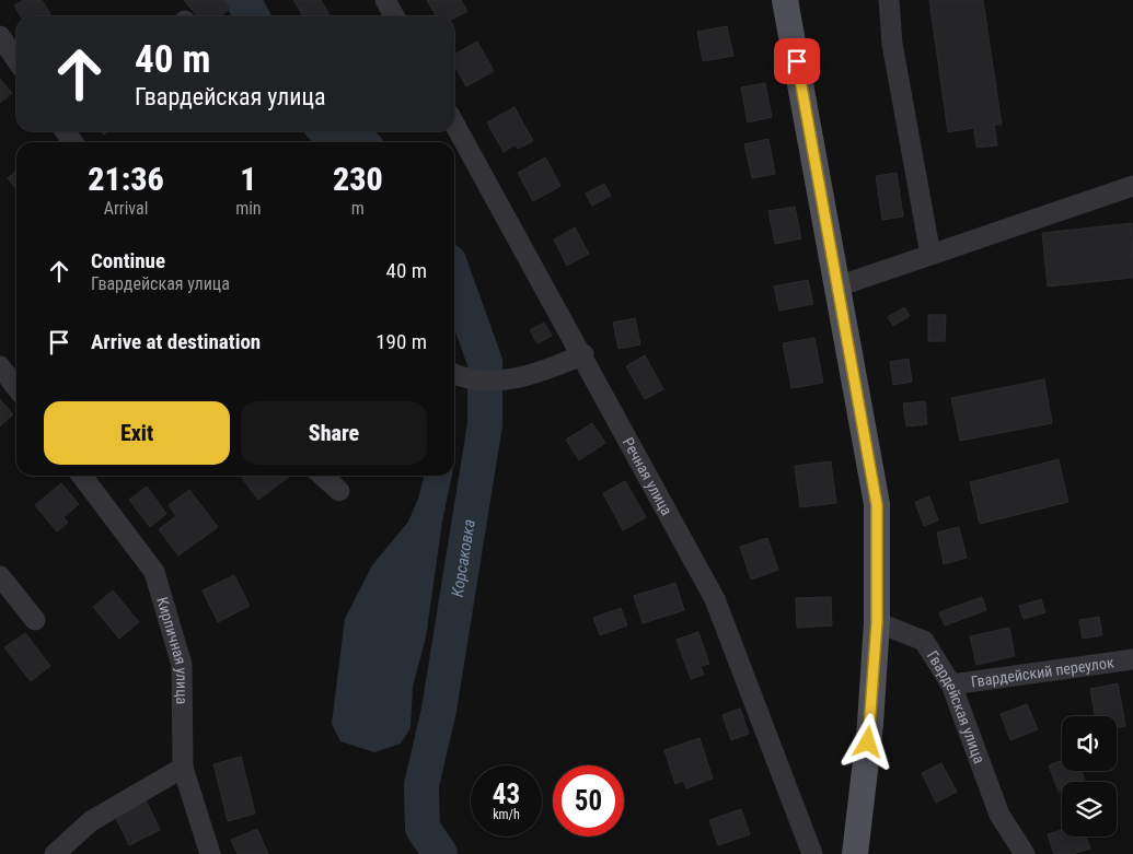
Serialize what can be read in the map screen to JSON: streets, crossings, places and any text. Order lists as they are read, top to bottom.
{
  "streets": {
    "street": [
      "Речная улица",
      "Кирпичная улица",
      "Гвардейский переулок",
      "Гвардейская улица"
    ]
  },
  "crossings": [
    ["Гвардейский переулок", "Гвардейская улица"]
  ],
  "water": ["Корсаковка"],
  "page": {
    "turn": ["40 m", "Гвардейская улица"],
    "eta": [
      "21:36",
      "Arrival",
      "1",
      "min",
      "230",
      "m"
    ],
    "list": [
      {
        "name": "Continue",
        "note": "Гвардейская улица",
        "value": "40 m"
      },
      {
        "name": "Arrive at destination",
        "value": "190 m"
      }
    ],
    "buttons": ["Exit", "Share"],
    "speed": "43 km/h",
    "limit": "50"
  }
}
